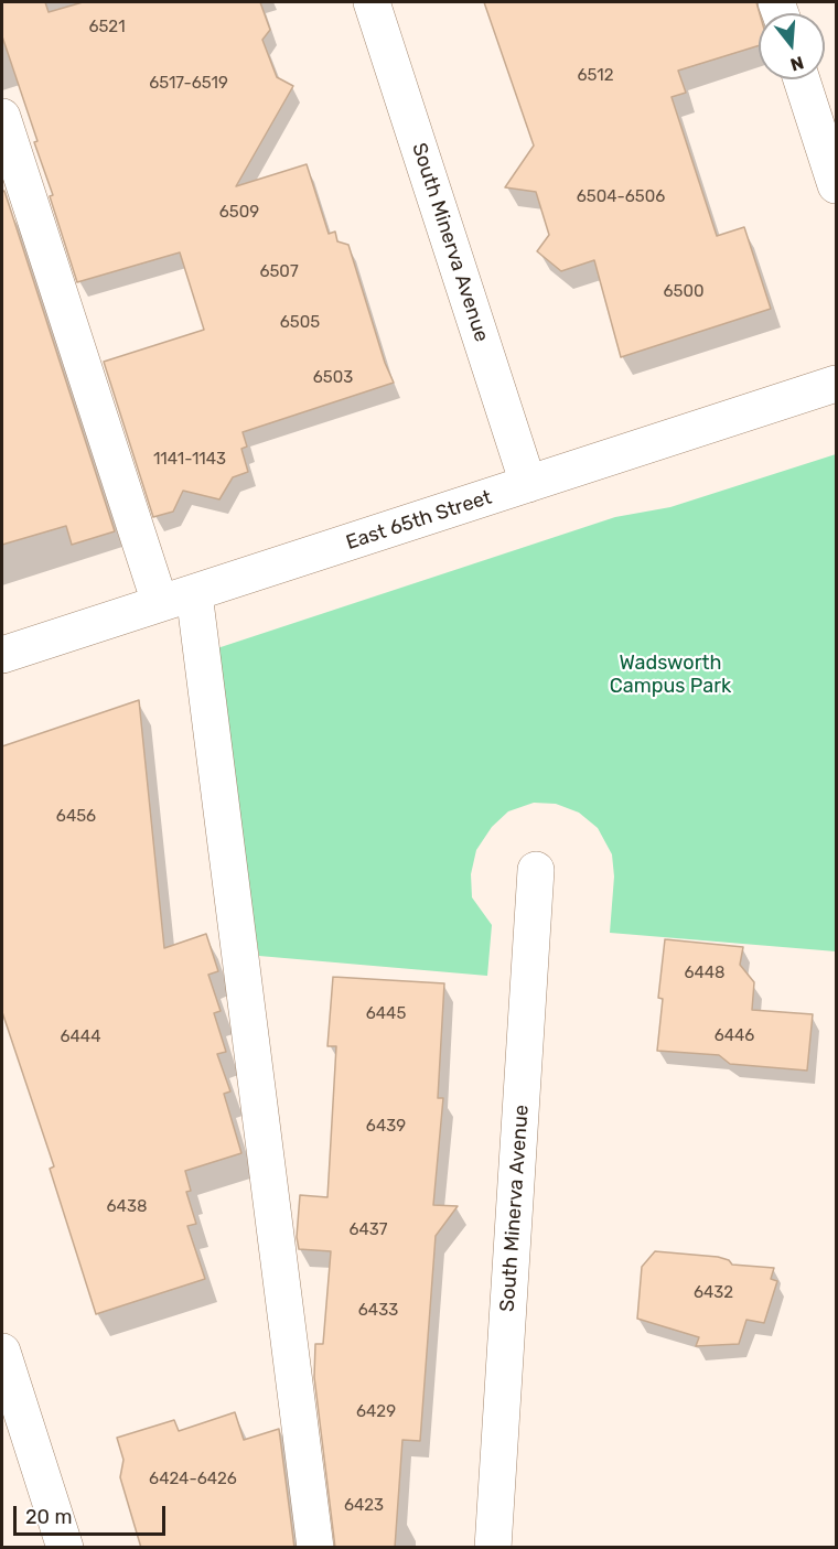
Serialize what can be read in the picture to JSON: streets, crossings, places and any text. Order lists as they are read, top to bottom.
{
  "streets": {
    "street": ["South Minerva Avenue", "East 65th Street"]
  },
  "crossings": [
    ["South Minerva Avenue", "East 65th Street"]
  ],
  "parks": ["Wadsworth Campus Park"],
  "house_numbers": [
    "6521",
    "6512",
    "6517-6519",
    "6504-6506",
    "6509",
    "6507",
    "6500",
    "6505",
    "6503",
    "1141-1143",
    "6456",
    "6448",
    "6445",
    "6446",
    "6444",
    "6439",
    "6438",
    "6437",
    "6432",
    "6433",
    "6429",
    "6424-6426",
    "6423"
  ],
  "scale_bar": "20 m",
  "north": "bottom"
}
